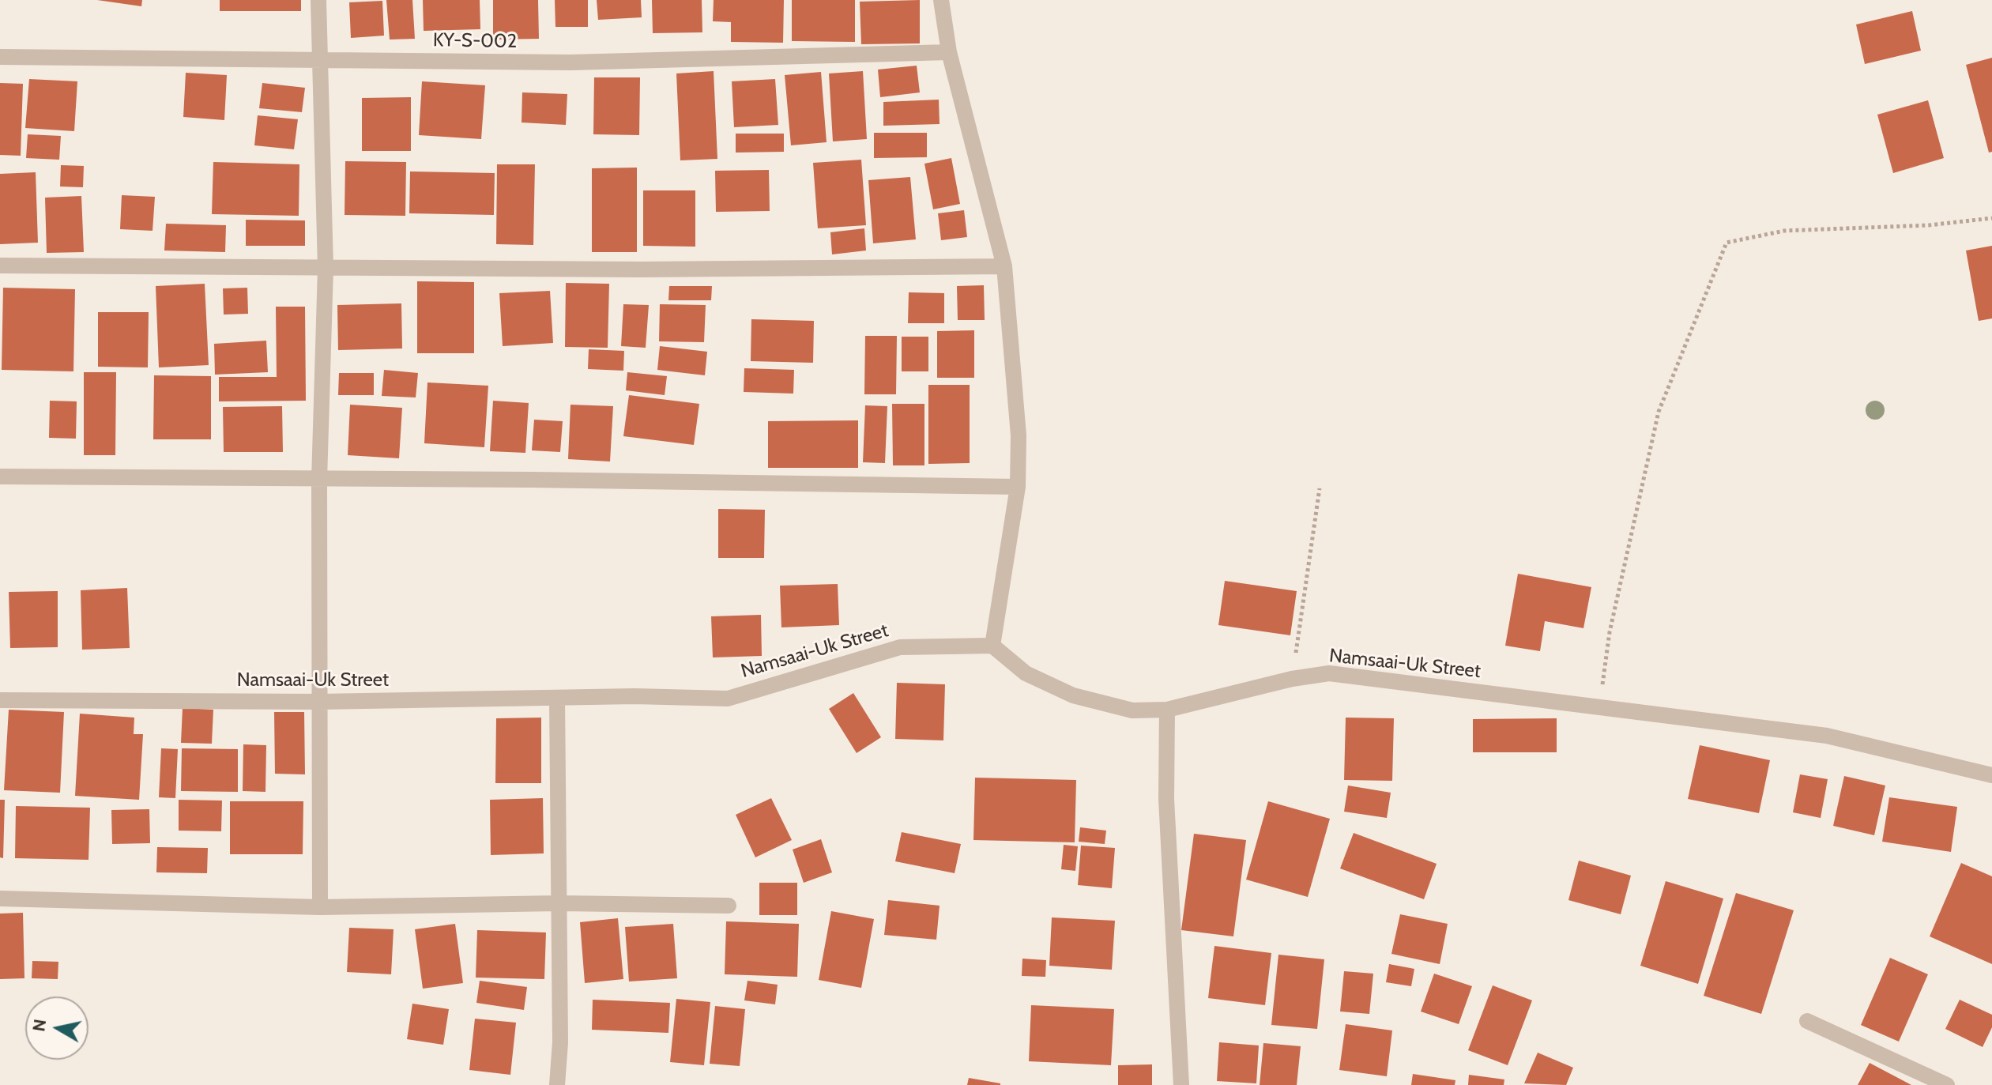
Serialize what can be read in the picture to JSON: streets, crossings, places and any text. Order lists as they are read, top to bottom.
{
  "streets": {
    "street": ["KY-S-002", "Namsaai-Uk Street"]
  },
  "north": "left"
}
